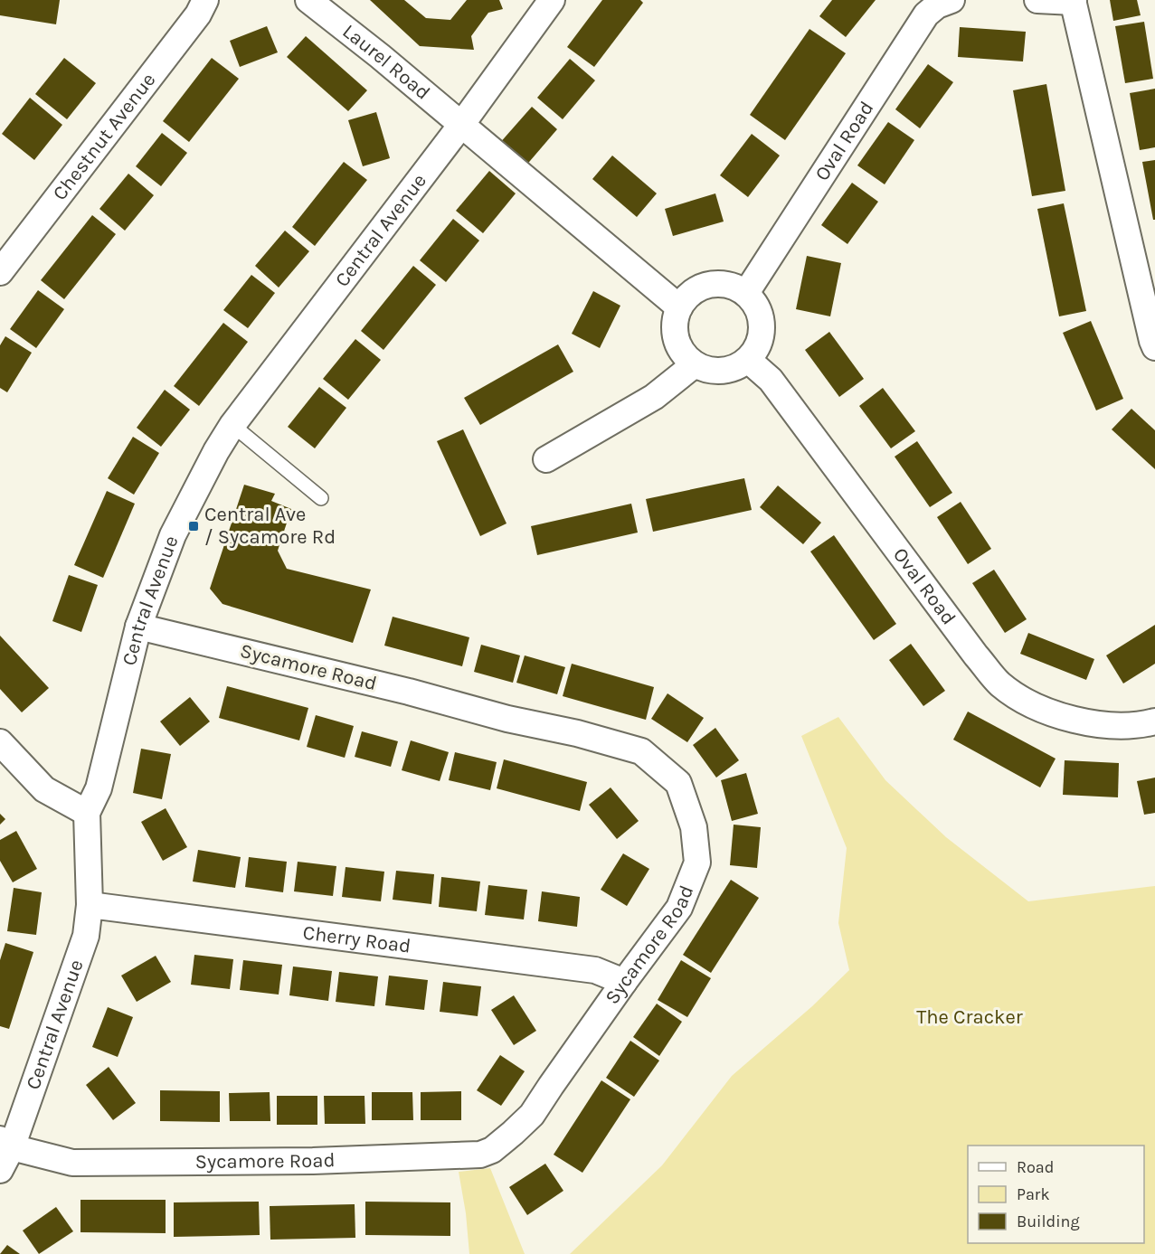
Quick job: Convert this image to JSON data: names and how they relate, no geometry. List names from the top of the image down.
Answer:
{
  "streets": {
    "street": [
      "Laurel Road",
      "Chestnut Avenue",
      "Oval Road",
      "Central Avenue",
      "Sycamore Road",
      "Cherry Road"
    ]
  },
  "crossings": [
    ["Laurel Road", "Central Avenue"],
    ["Central Avenue", "Sycamore Road"],
    ["Central Avenue", "Cherry Road"],
    ["Sycamore Road", "Cherry Road"]
  ],
  "parks": ["The Cracker"],
  "places": {
    "transit": ["Central Ave / Sycamore Rd"]
  },
  "legend": ["Road", "Park", "Building"]
}
